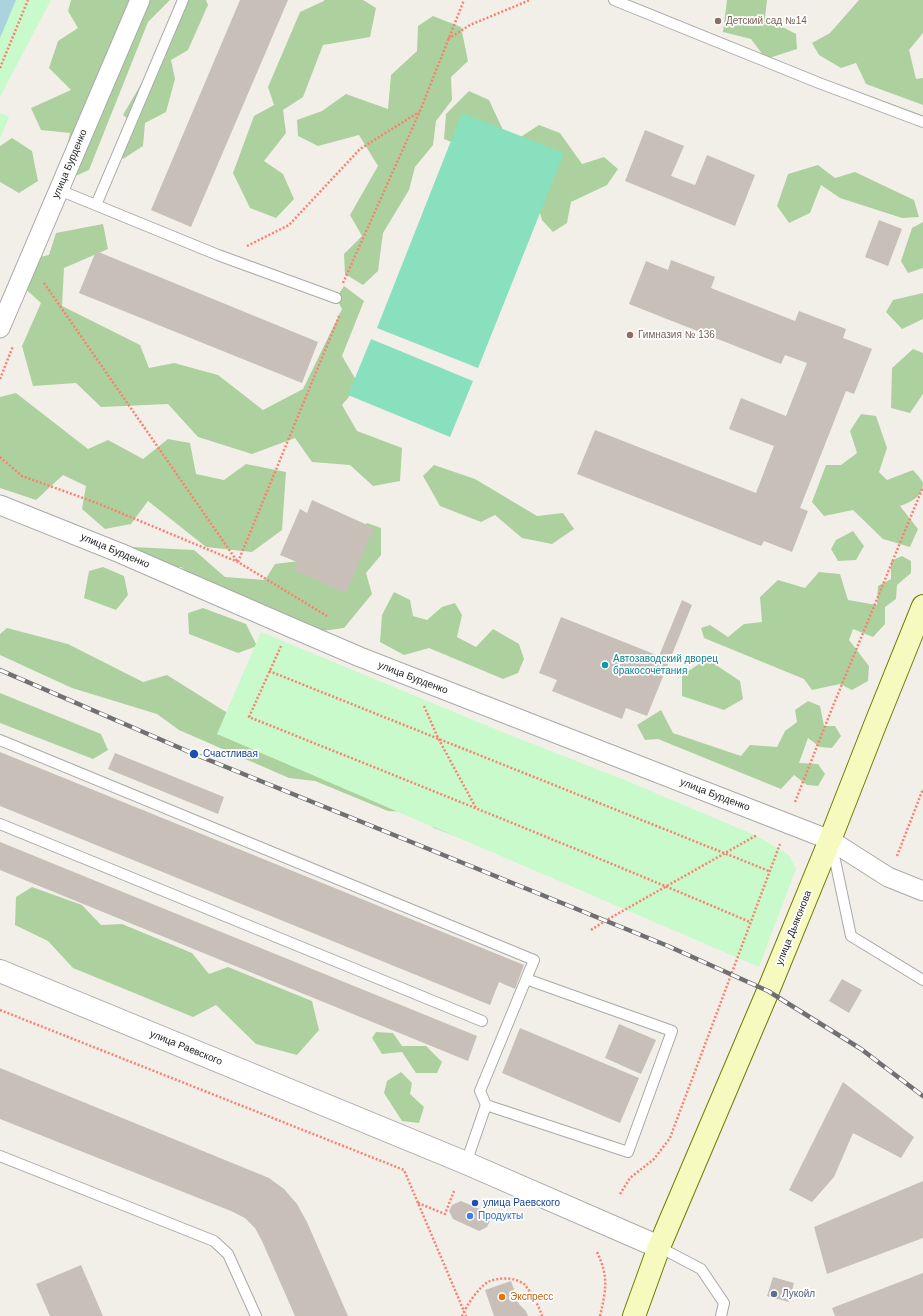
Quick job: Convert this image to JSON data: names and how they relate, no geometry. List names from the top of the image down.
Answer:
{
  "streets": {
    "main road": ["улица Дьяконова"],
    "street": ["улица Бурденко", "улица Раевского"]
  },
  "crossings": [
    ["улица Бурденко", "улица Дьяконова"],
    ["улица Дьяконова", "улица Раевского"]
  ],
  "places": [
    "Детский сад №14",
    "Гимназия № 136",
    "Автозаводский дворец бракосочетания",
    "Счастливая",
    "улица Раевского",
    "Продукты",
    "Лукойл",
    "Экспресс"
  ]
}
